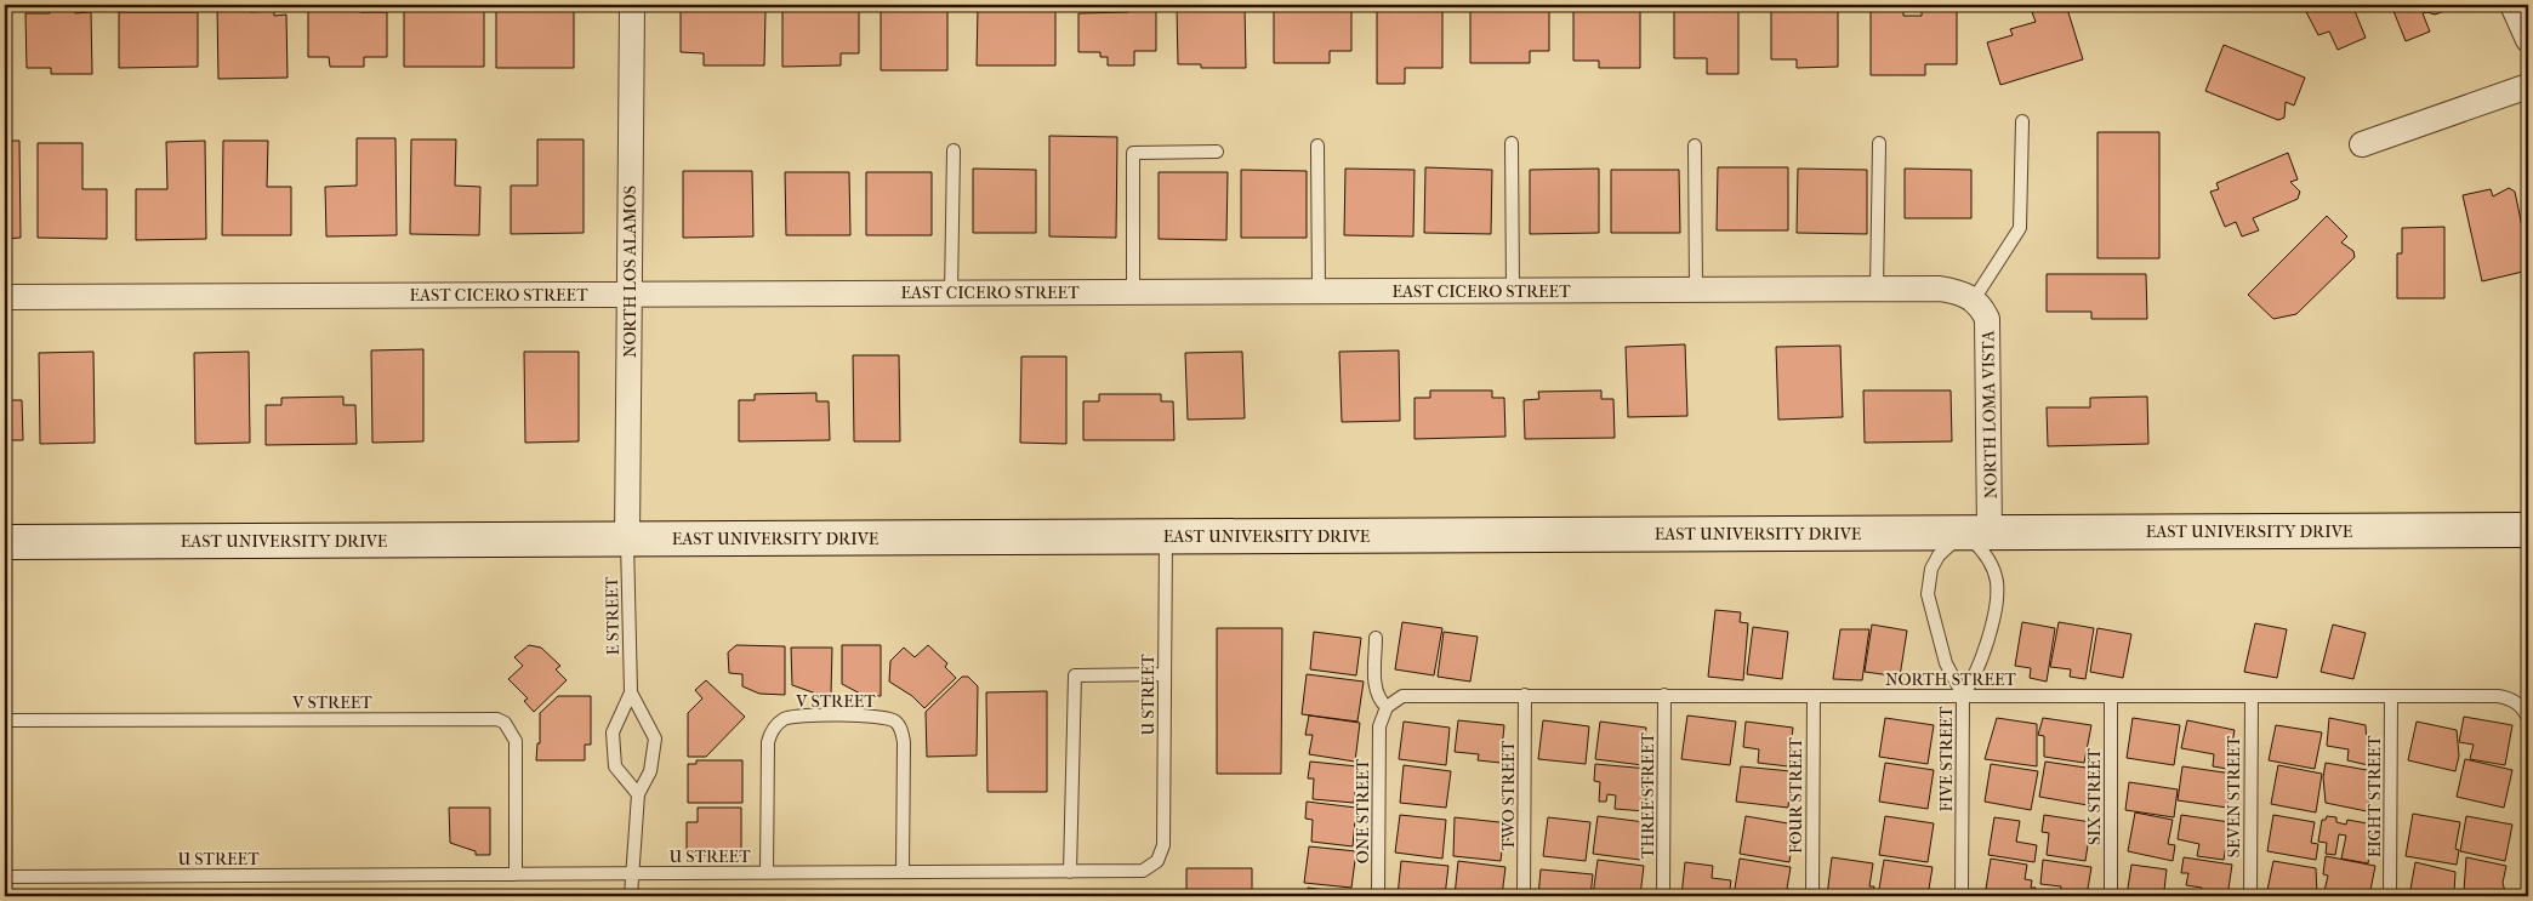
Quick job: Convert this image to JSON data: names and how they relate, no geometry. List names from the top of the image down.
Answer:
{
  "streets": {
    "main road": ["EAST UNIVERSITY DRIVE"],
    "street": ["NORTH LOS ALAMOS", "EAST CICERO STREET", "NORTH LOMA VISTA"],
    "lane": [
      "E STREET",
      "NORTH STREET",
      "U STREET",
      "V STREET",
      "FIVE STREET",
      "TWO STREET",
      "THREE STREET",
      "FOUR STREET",
      "SIX STREET",
      "SEVEN STREET",
      "EIGHT STREET",
      "ONE STREET"
    ]
  },
  "crossings": [
    ["NORTH LOS ALAMOS", "EAST CICERO STREET"],
    ["NORTH LOS ALAMOS", "EAST UNIVERSITY DRIVE"],
    ["NORTH LOS ALAMOS", "E STREET"],
    ["EAST CICERO STREET", "NORTH LOMA VISTA"],
    ["NORTH LOMA VISTA", "EAST UNIVERSITY DRIVE"],
    ["NORTH LOMA VISTA", "FIVE STREET"],
    ["EAST UNIVERSITY DRIVE", "E STREET"],
    ["EAST UNIVERSITY DRIVE", "U STREET"],
    ["EAST UNIVERSITY DRIVE", "FIVE STREET"],
    ["E STREET", "U STREET"],
    ["NORTH STREET", "FIVE STREET"],
    ["NORTH STREET", "TWO STREET"],
    ["NORTH STREET", "THREE STREET"],
    ["NORTH STREET", "FOUR STREET"],
    ["NORTH STREET", "SIX STREET"],
    ["NORTH STREET", "SEVEN STREET"],
    ["NORTH STREET", "EIGHT STREET"],
    ["NORTH STREET", "ONE STREET"],
    ["U STREET", "V STREET"]
  ]
}
